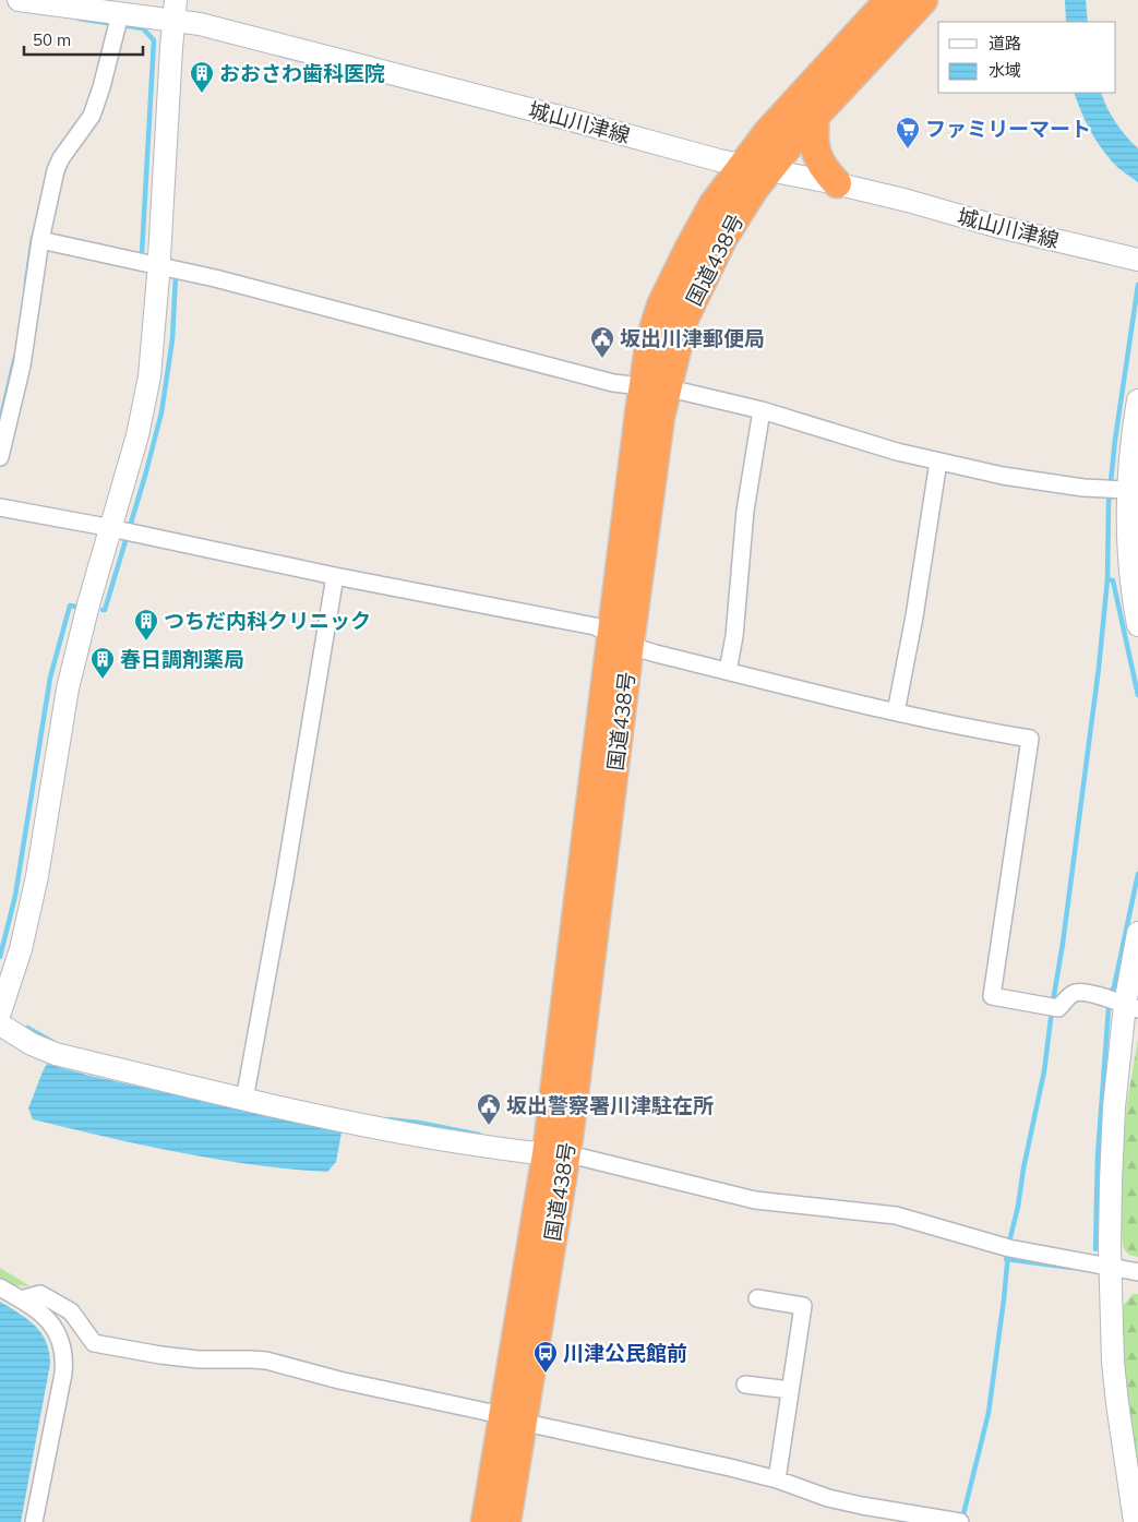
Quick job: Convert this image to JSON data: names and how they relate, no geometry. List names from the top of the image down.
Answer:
{
  "streets": {
    "highway": ["国道438号"],
    "street": ["城山川津線"]
  },
  "crossings": [
    ["城山川津線", "国道438号"]
  ],
  "places": {
    "building": ["おおさわ歯科医院", "つちだ内科クリニック", "春日調剤薬局"],
    "supermarket": ["ファミリーマート"],
    "public building": ["坂出川津郵便局", "坂出警察署川津駐在所"],
    "bus stop": ["川津公民館前"]
  },
  "legend": ["道路", "水域"],
  "scale_bar": "50 m"
}
